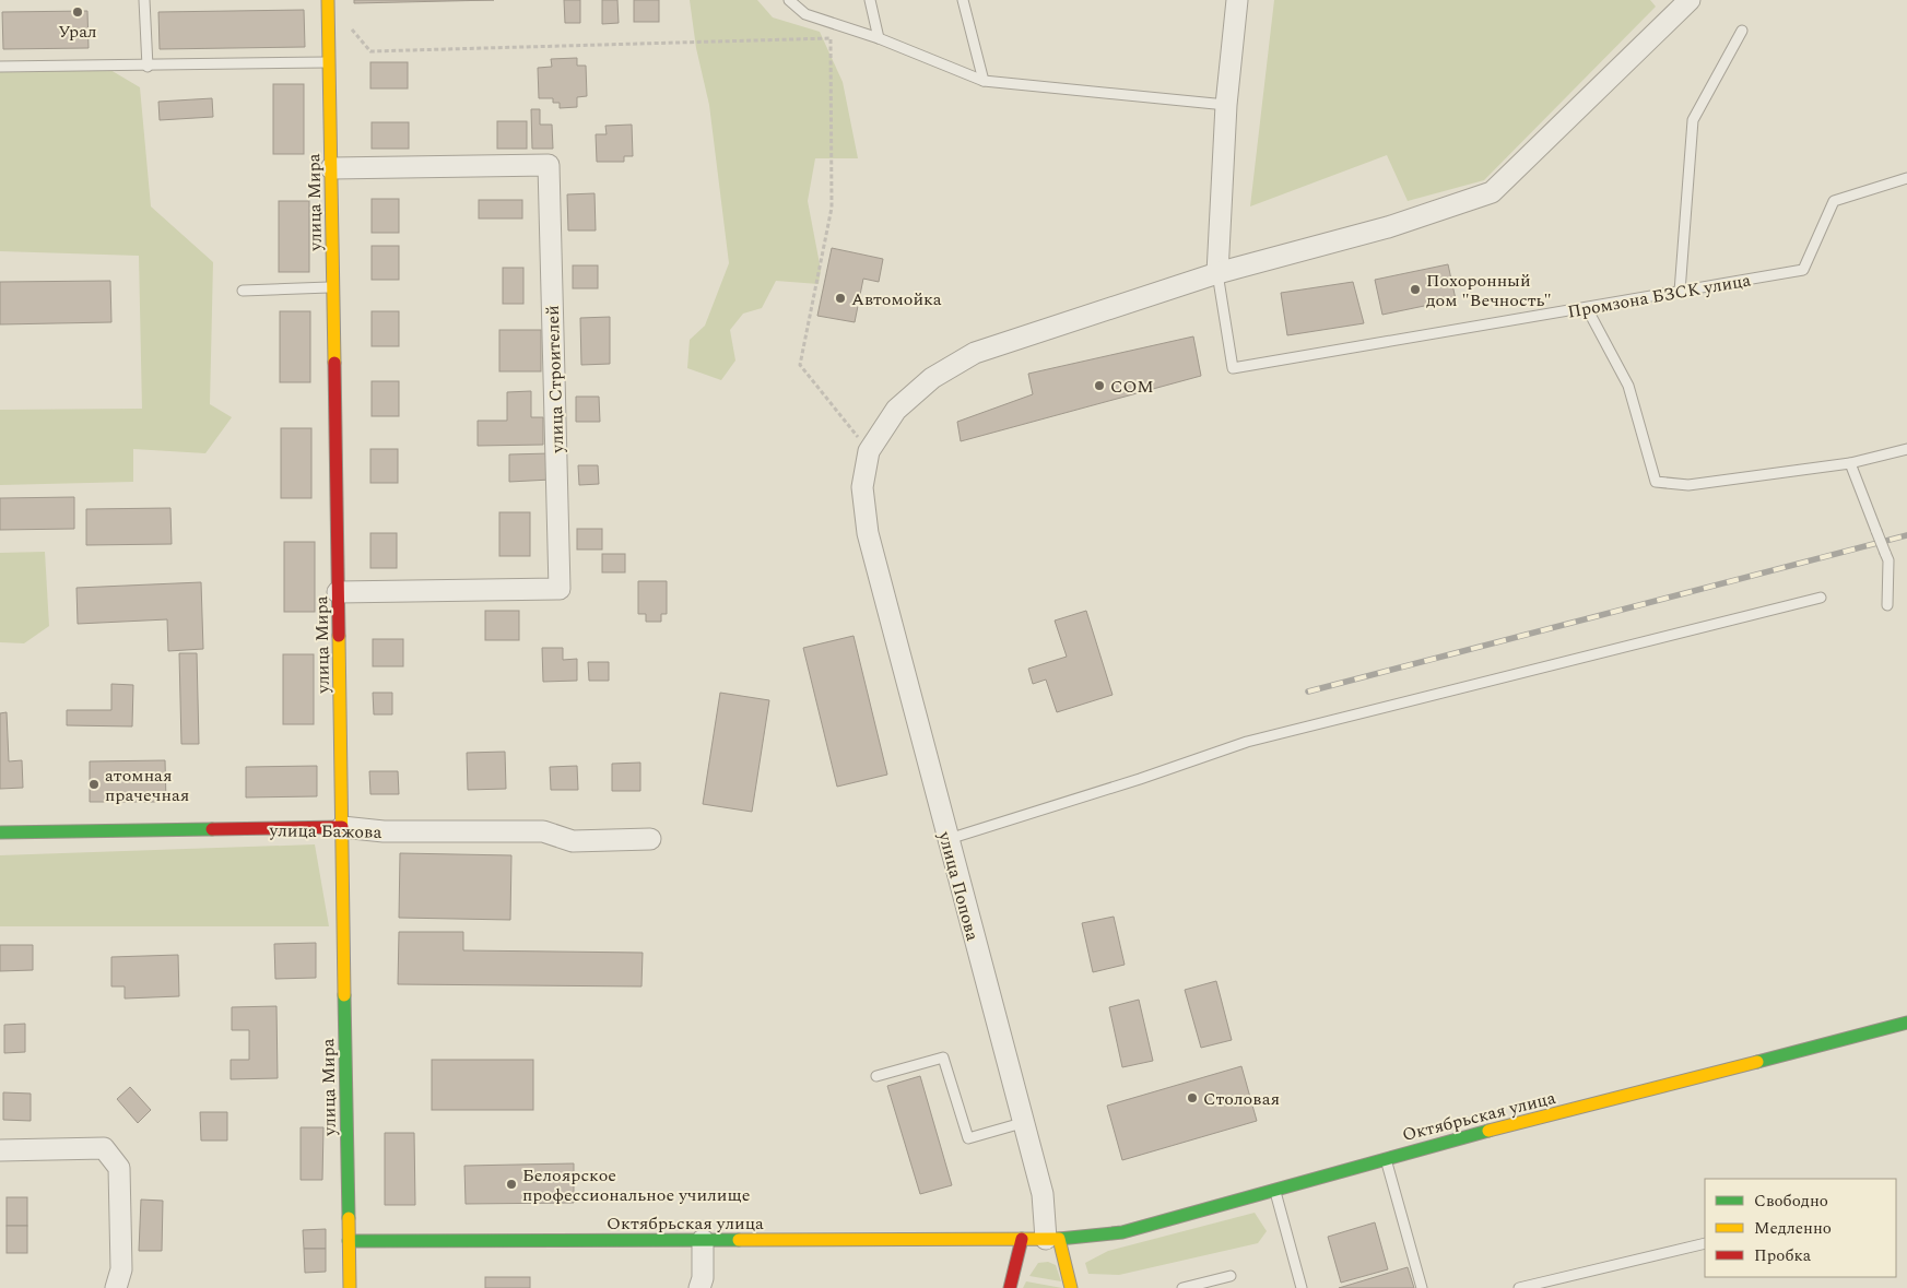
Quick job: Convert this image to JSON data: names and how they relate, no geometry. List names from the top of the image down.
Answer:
{
  "streets": {
    "street": [
      "улица Мира",
      "улица Строителей",
      "улица Бажова",
      "улица Попова",
      "Октябрьская улица"
    ],
    "lane": ["Промзона БЗСК улица"]
  },
  "crossings": [
    ["улица Мира", "улица Строителей"],
    ["улица Мира", "улица Бажова"],
    ["улица Мира", "Октябрьская улица"],
    ["улица Попова", "Октябрьская улица"]
  ],
  "places": [
    "Урал",
    "Похоронный дом \"Вечность\"",
    "Автомойка",
    "СОМ",
    "атомная прачечная",
    "Столовая",
    "Белоярское профессиональное училище"
  ],
  "legend": ["Свободно", "Медленно", "Пробка"]
}
